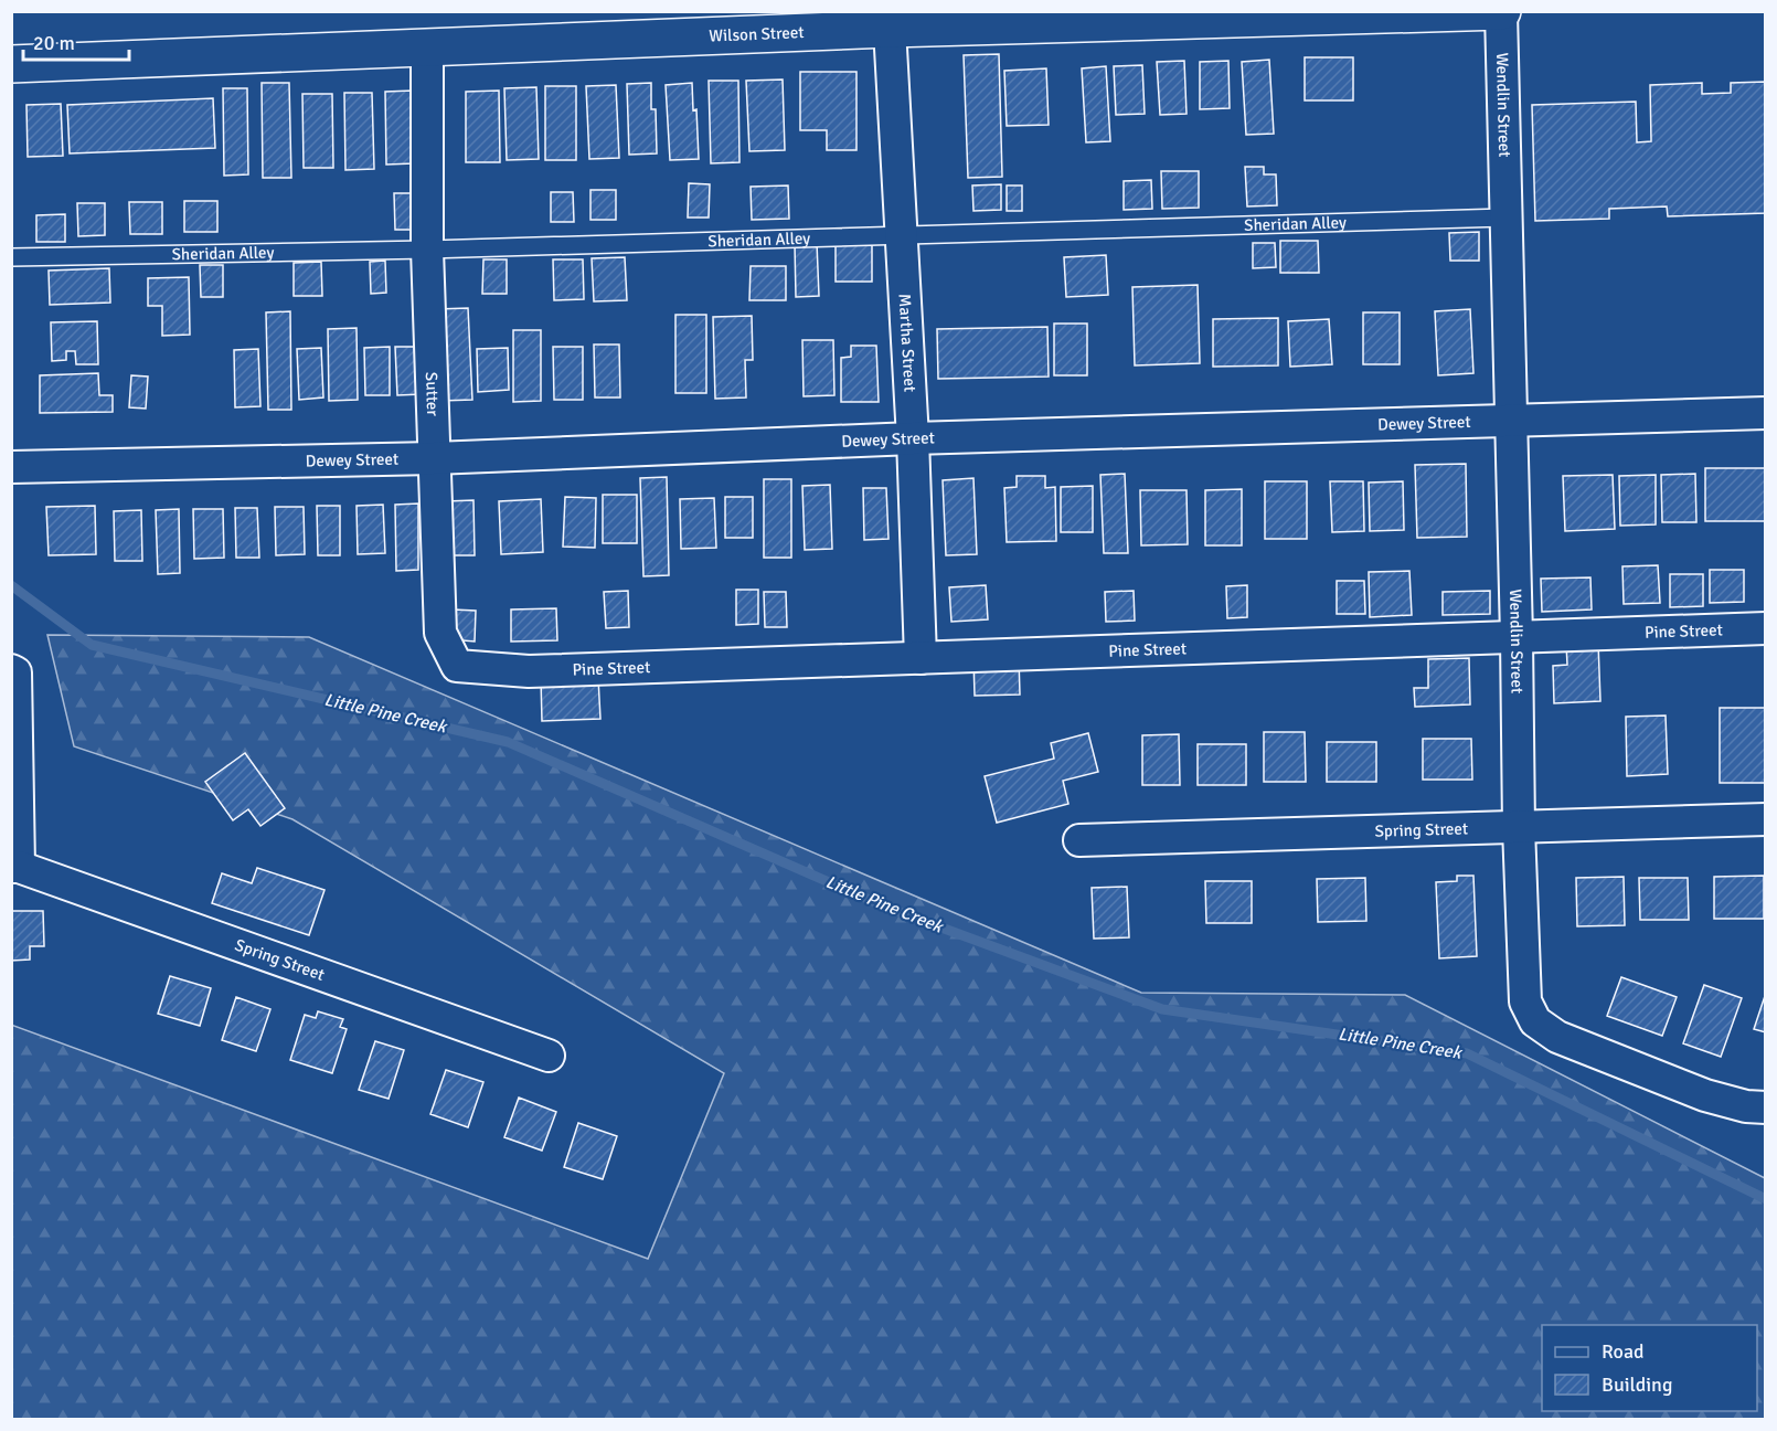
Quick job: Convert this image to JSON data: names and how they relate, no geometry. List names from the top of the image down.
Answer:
{
  "streets": {
    "street": [
      "Wilson Street",
      "Wendlin Street",
      "Martha Street",
      "Sutter",
      "Dewey Street",
      "Pine Street",
      "Spring Street"
    ],
    "lane": ["Sheridan Alley"]
  },
  "crossings": [
    ["Wilson Street", "Wendlin Street"],
    ["Wilson Street", "Martha Street"],
    ["Wilson Street", "Sutter"],
    ["Wendlin Street", "Sheridan Alley"],
    ["Wendlin Street", "Dewey Street"],
    ["Wendlin Street", "Pine Street"],
    ["Wendlin Street", "Spring Street"],
    ["Sheridan Alley", "Martha Street"],
    ["Sheridan Alley", "Sutter"],
    ["Martha Street", "Dewey Street"],
    ["Martha Street", "Pine Street"],
    ["Sutter", "Dewey Street"],
    ["Sutter", "Pine Street"]
  ],
  "water": ["Little Pine Creek"],
  "legend": ["Road", "Building"],
  "scale_bar": "20 m"
}
